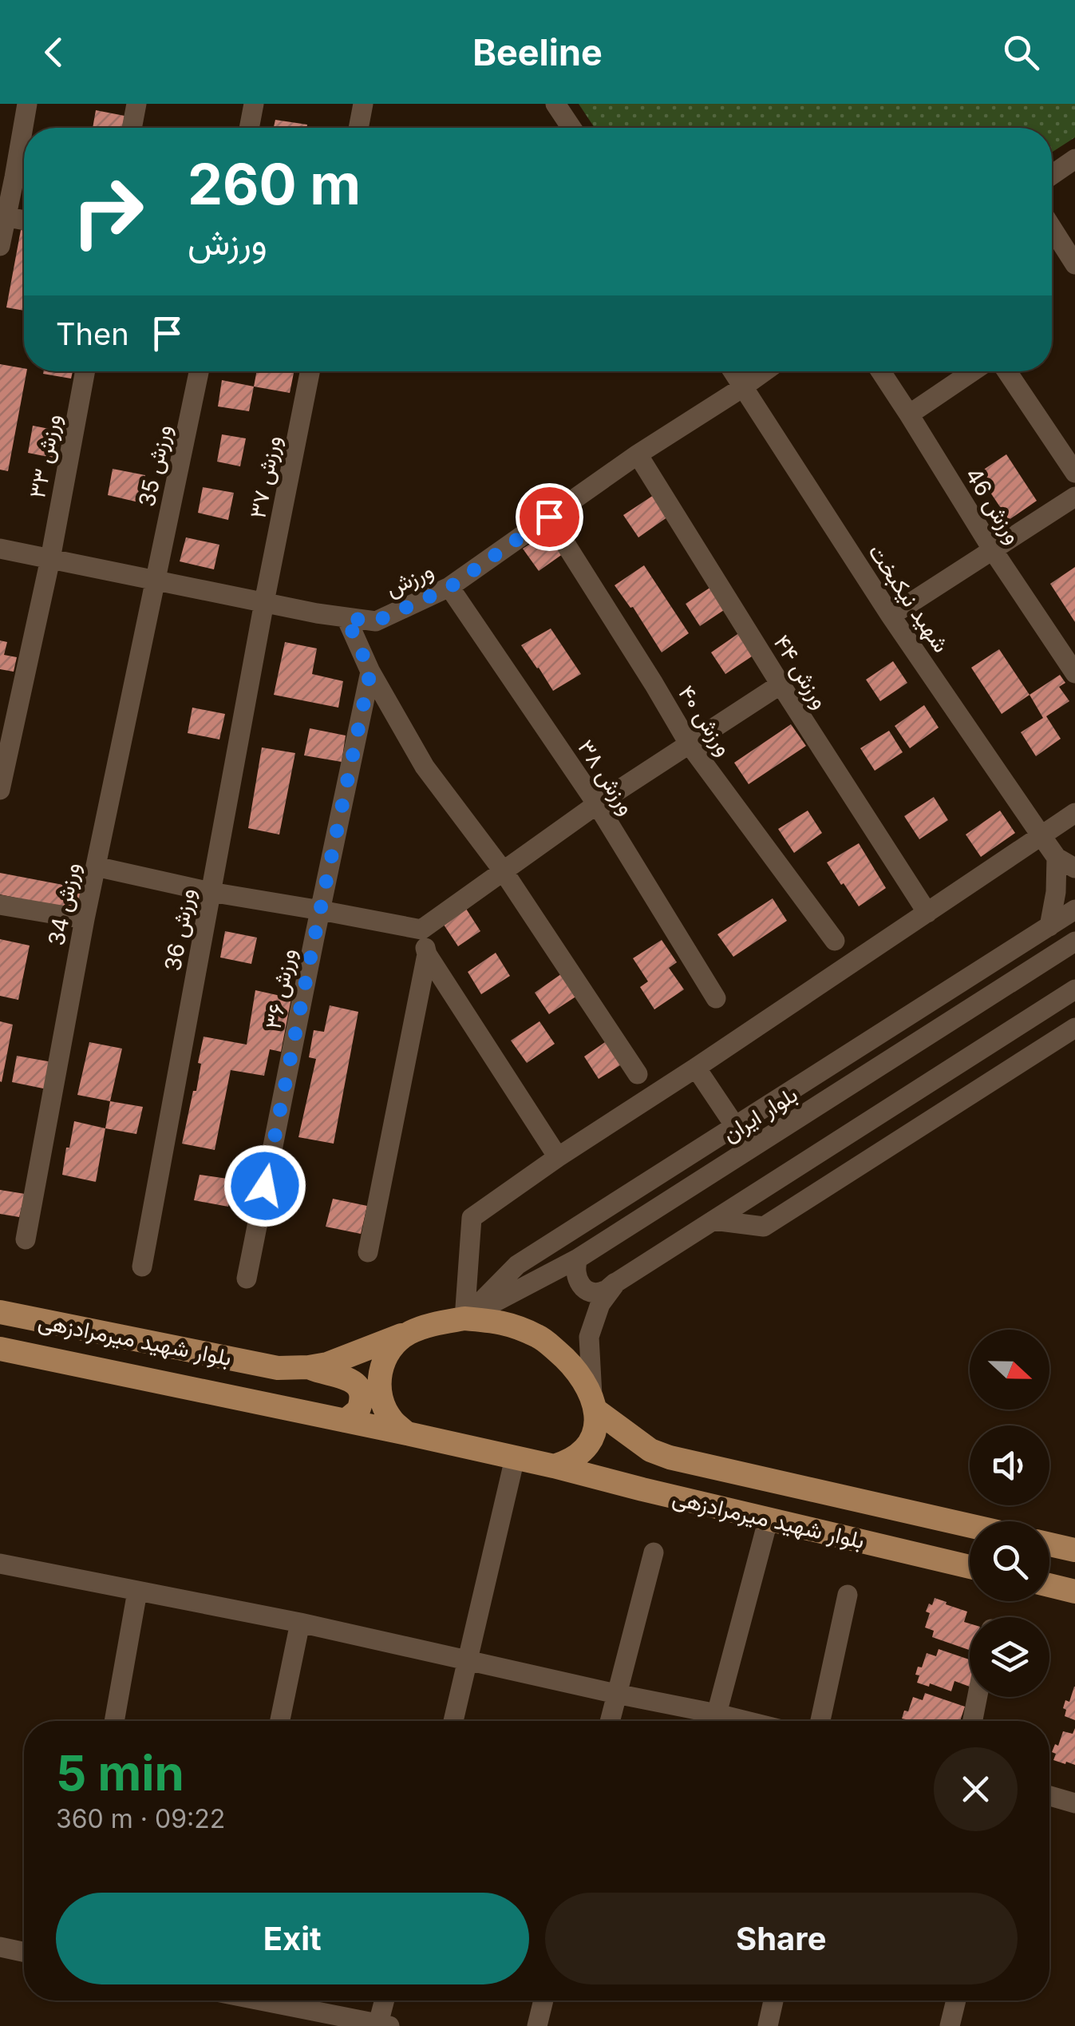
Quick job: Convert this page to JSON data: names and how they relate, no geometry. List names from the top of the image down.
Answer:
{
  "streets": {
    "main road": ["بلوار شهید میرمرادزهی"],
    "street": [
      "ورزش ۳۳",
      "ورزش 35",
      "ورزش ۳۷",
      "ورزش 46",
      "ورزش",
      "شهید نیکبخت",
      "ورزش ۴۴",
      "ورزش ۴۰",
      "ورزش ۳۸",
      "ورزش 34",
      "ورزش 36",
      "ورزش ۳۶",
      "بلوار ایران"
    ]
  },
  "crossings": [
    ["ورزش ۳۳", "ورزش"],
    ["ورزش 35", "ورزش"],
    ["ورزش 35", "ورزش 34"],
    ["ورزش ۳۷", "ورزش"],
    ["ورزش ۳۷", "ورزش 36"],
    ["ورزش", "شهید نیکبخت"],
    ["ورزش", "ورزش ۴۴"],
    ["ورزش", "ورزش ۴۰"],
    ["ورزش", "ورزش ۳۸"],
    ["ورزش", "ورزش 34"],
    ["ورزش", "ورزش 36"],
    ["بلوار ایران", "بلوار شهید میرمرادزهی"]
  ],
  "north": "right",
  "page": {
    "header": "Beeline",
    "turn": ["260 m", "ورزش"],
    "then": "Then",
    "heading": ["5 min", "360 m · 09:22"],
    "buttons": ["Exit", "Share"]
  }
}
